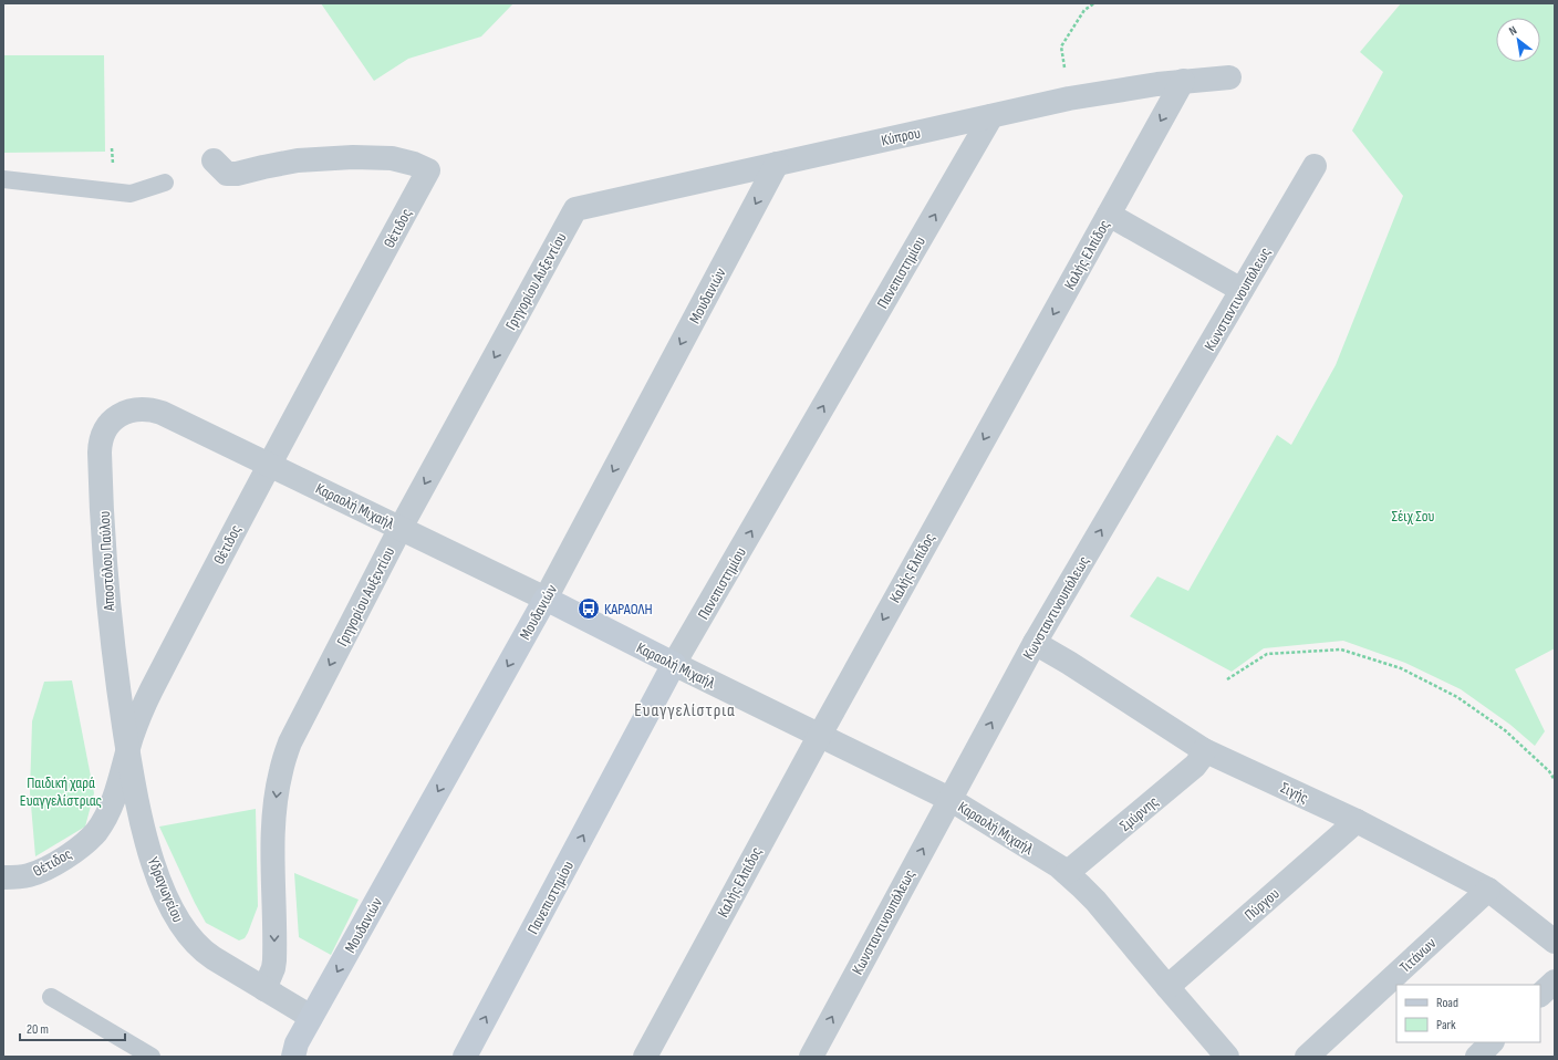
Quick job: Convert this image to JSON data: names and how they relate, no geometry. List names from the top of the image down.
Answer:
{
  "streets": {
    "street": [
      "Κύπρου",
      "Θέτιδος",
      "Καλής Ελπίδος",
      "Πανεπιστημίου",
      "Γρηγορίου Αυξεντίου",
      "Μουδανιών",
      "Κωνσταντινουπόλεως",
      "Καραολή Μιχαήλ",
      "Αποστόλου Παύλου",
      "Σιγής",
      "Σμύρνης",
      "Υδραγωγείου",
      "Πύργου",
      "Τιτάνων"
    ]
  },
  "crossings": [
    ["Κύπρου", "Καλής Ελπίδος"],
    ["Κύπρου", "Πανεπιστημίου"],
    ["Κύπρου", "Γρηγορίου Αυξεντίου"],
    ["Κύπρου", "Μουδανιών"],
    ["Θέτιδος", "Καραολή Μιχαήλ"],
    ["Θέτιδος", "Αποστόλου Παύλου"],
    ["Θέτιδος", "Υδραγωγείου"],
    ["Καλής Ελπίδος", "Καραολή Μιχαήλ"],
    ["Πανεπιστημίου", "Καραολή Μιχαήλ"],
    ["Γρηγορίου Αυξεντίου", "Καραολή Μιχαήλ"],
    ["Γρηγορίου Αυξεντίου", "Υδραγωγείου"],
    ["Μουδανιών", "Καραολή Μιχαήλ"],
    ["Μουδανιών", "Υδραγωγείου"],
    ["Κωνσταντινουπόλεως", "Καραολή Μιχαήλ"],
    ["Κωνσταντινουπόλεως", "Σιγής"],
    ["Καραολή Μιχαήλ", "Αποστόλου Παύλου"],
    ["Καραολή Μιχαήλ", "Σμύρνης"],
    ["Καραολή Μιχαήλ", "Πύργου"],
    ["Αποστόλου Παύλου", "Υδραγωγείου"],
    ["Σιγής", "Σμύρνης"],
    ["Σιγής", "Πύργου"],
    ["Σιγής", "Τιτάνων"]
  ],
  "one_way": [
    "Καλής Ελπίδος",
    "Πανεπιστημίου",
    "Γρηγορίου Αυξεντίου",
    "Μουδανιών",
    "Κωνσταντινουπόλεως"
  ],
  "districts": ["Ευαγγελίστρια"],
  "parks": ["Σέιχ Σου", "Παιδική χαρά Ευαγγελίστριας"],
  "places": {
    "bus stop": ["ΚΑΡΑΟΛΗ"]
  },
  "legend": ["Road", "Park"],
  "scale_bar": "20 m",
  "north": "top left"
}
